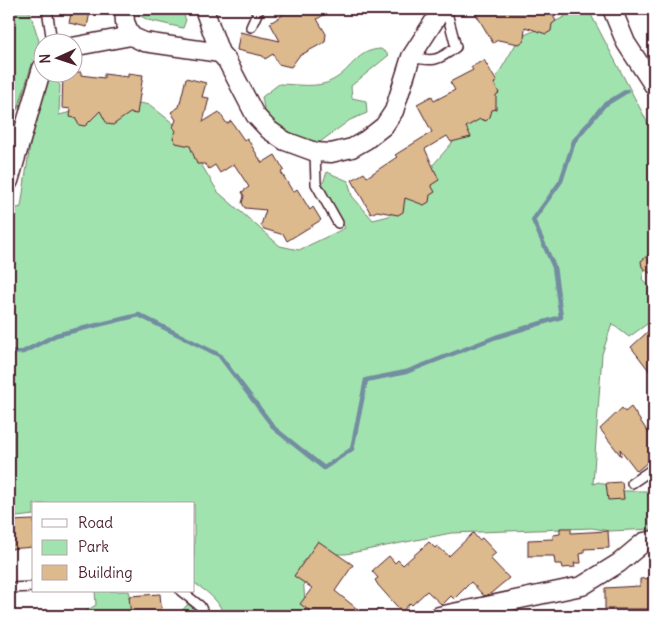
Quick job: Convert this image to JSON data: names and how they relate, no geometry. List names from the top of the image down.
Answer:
{
  "legend": ["Road", "Park", "Building"],
  "north": "left"
}
